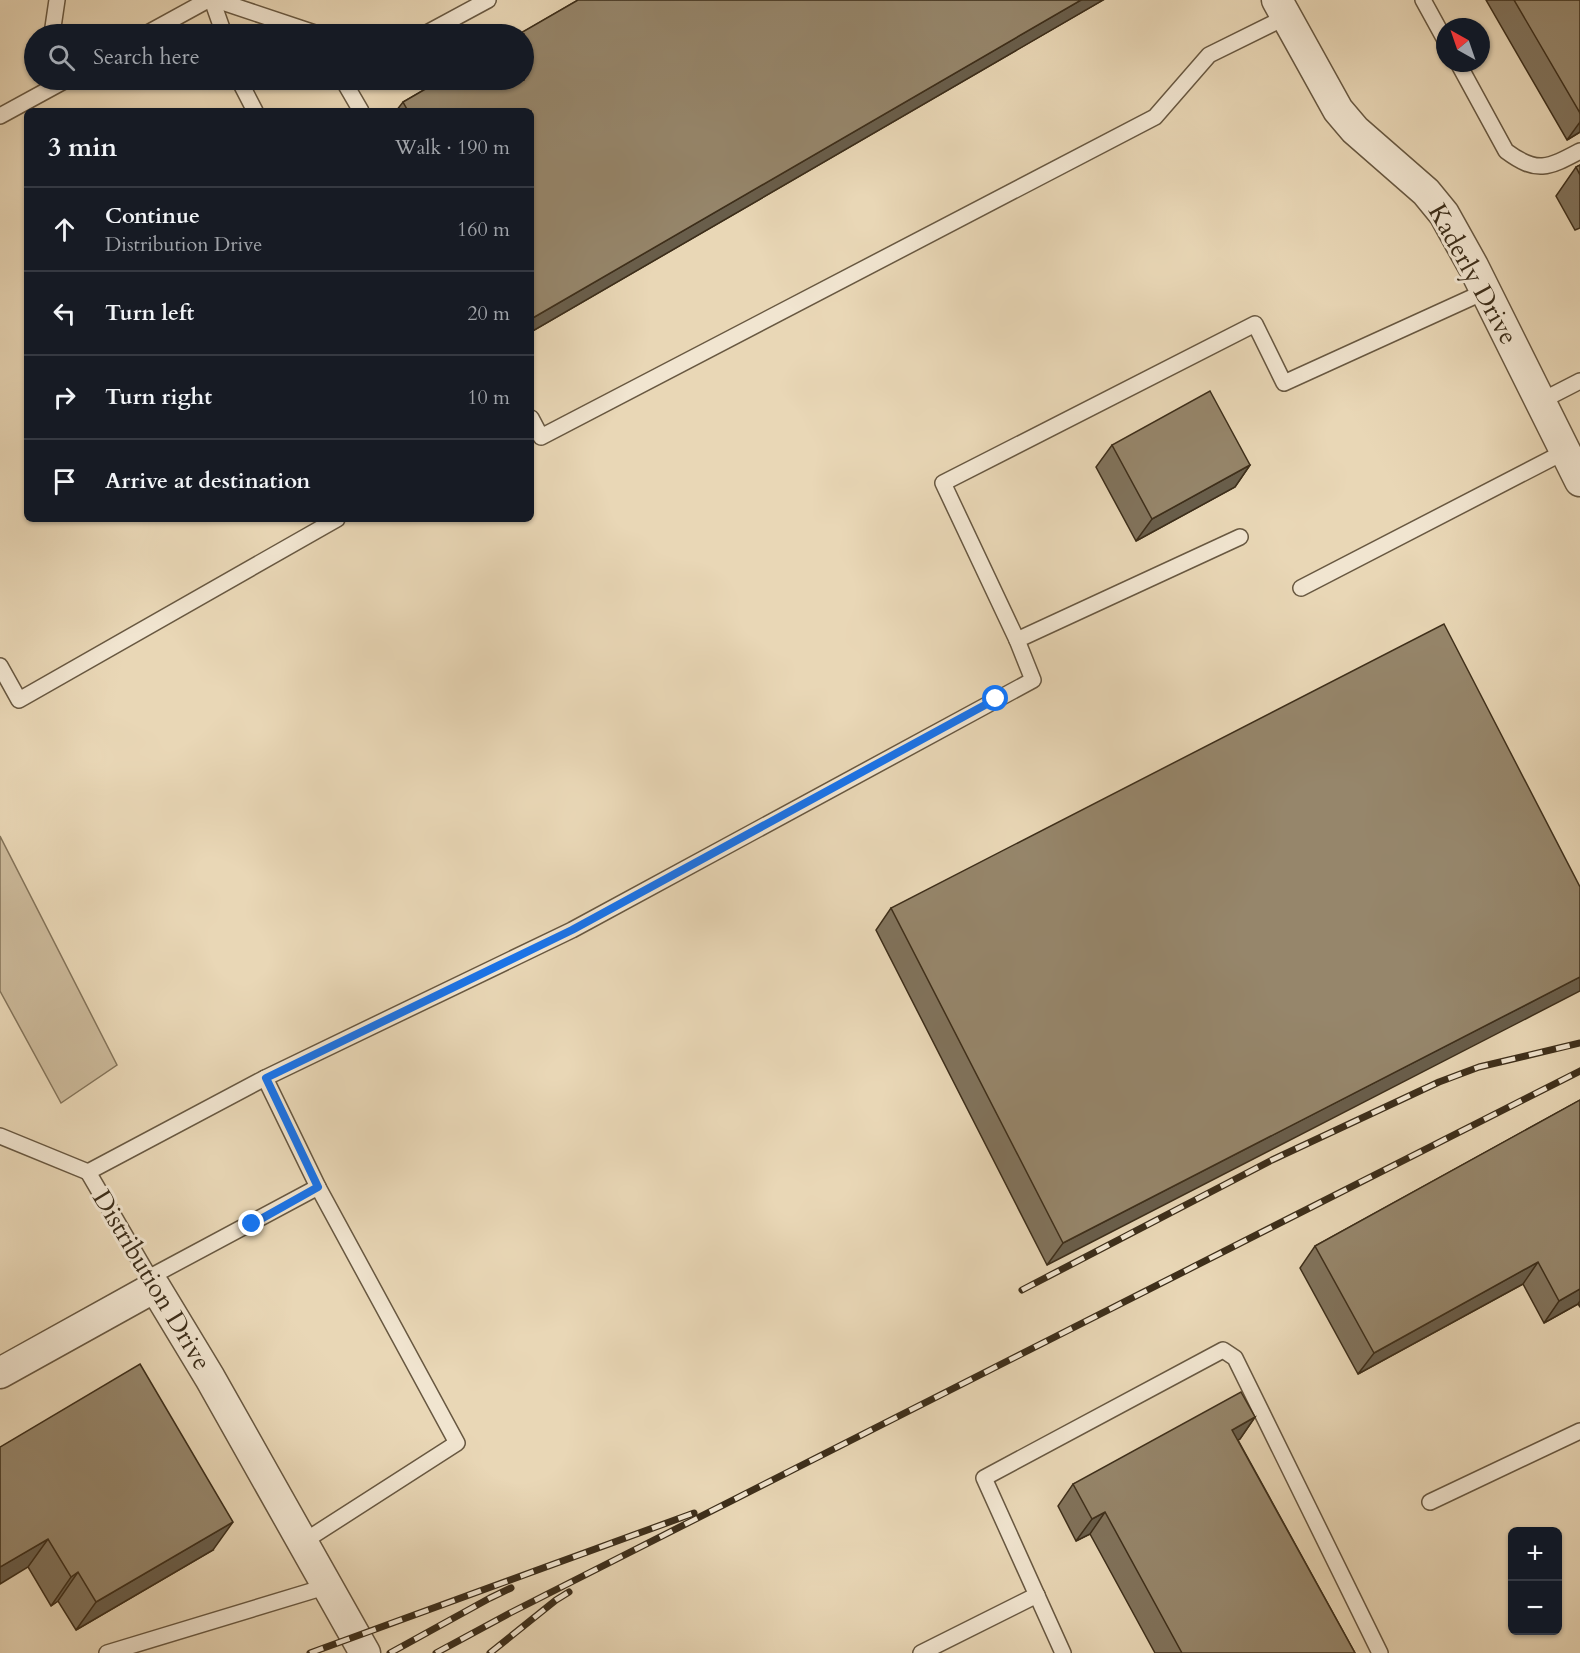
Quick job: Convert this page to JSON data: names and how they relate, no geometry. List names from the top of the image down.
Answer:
{
  "streets": {
    "street": ["Kaderly Drive", "Distribution Drive"]
  },
  "north": "top left",
  "page": {
    "search": "Search here",
    "heading": ["3 min", "Walk · 190 m"],
    "list": [
      ["Continue", "Distribution Drive", "160 m"],
      ["Turn left", "20 m"],
      ["Turn right", "10 m"],
      "Arrive at destination"
    ],
    "map_buttons": ["+", "−"]
  }
}
